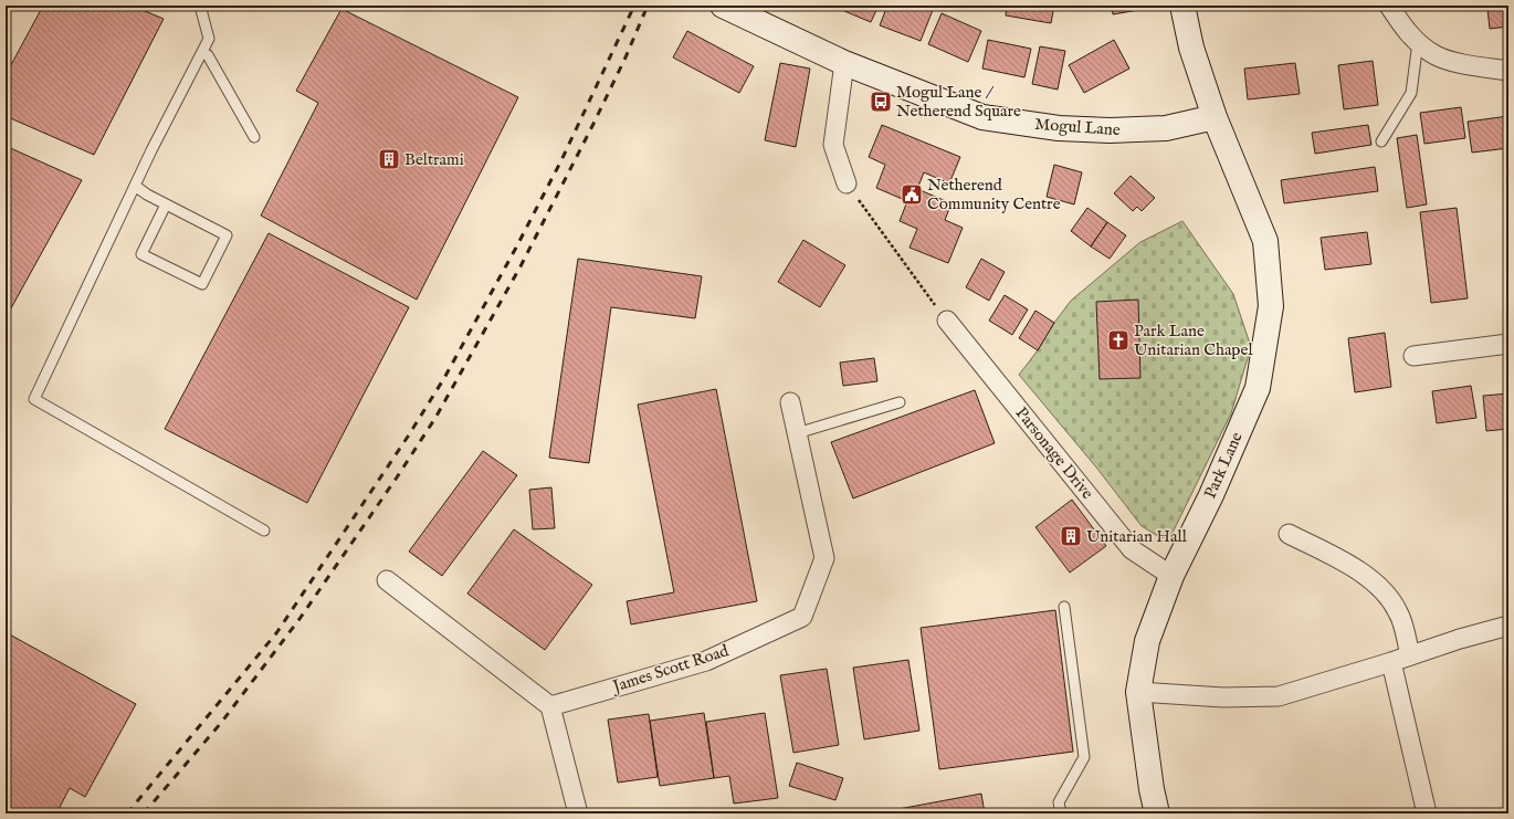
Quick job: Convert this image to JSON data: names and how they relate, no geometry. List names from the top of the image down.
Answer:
{
  "streets": {
    "main road": ["Mogul Lane", "Park Lane"],
    "street": ["Parsonage Drive", "James Scott Road"]
  },
  "crossings": [
    ["Mogul Lane", "Park Lane"],
    ["Parsonage Drive", "Park Lane"]
  ],
  "places": {
    "bus stop": ["Mogul Lane / Netherend Square"],
    "building": ["Beltrami", "Unitarian Hall"],
    "public building": ["Netherend Community Centre"],
    "church": ["Park Lane Unitarian Chapel"]
  }
}
